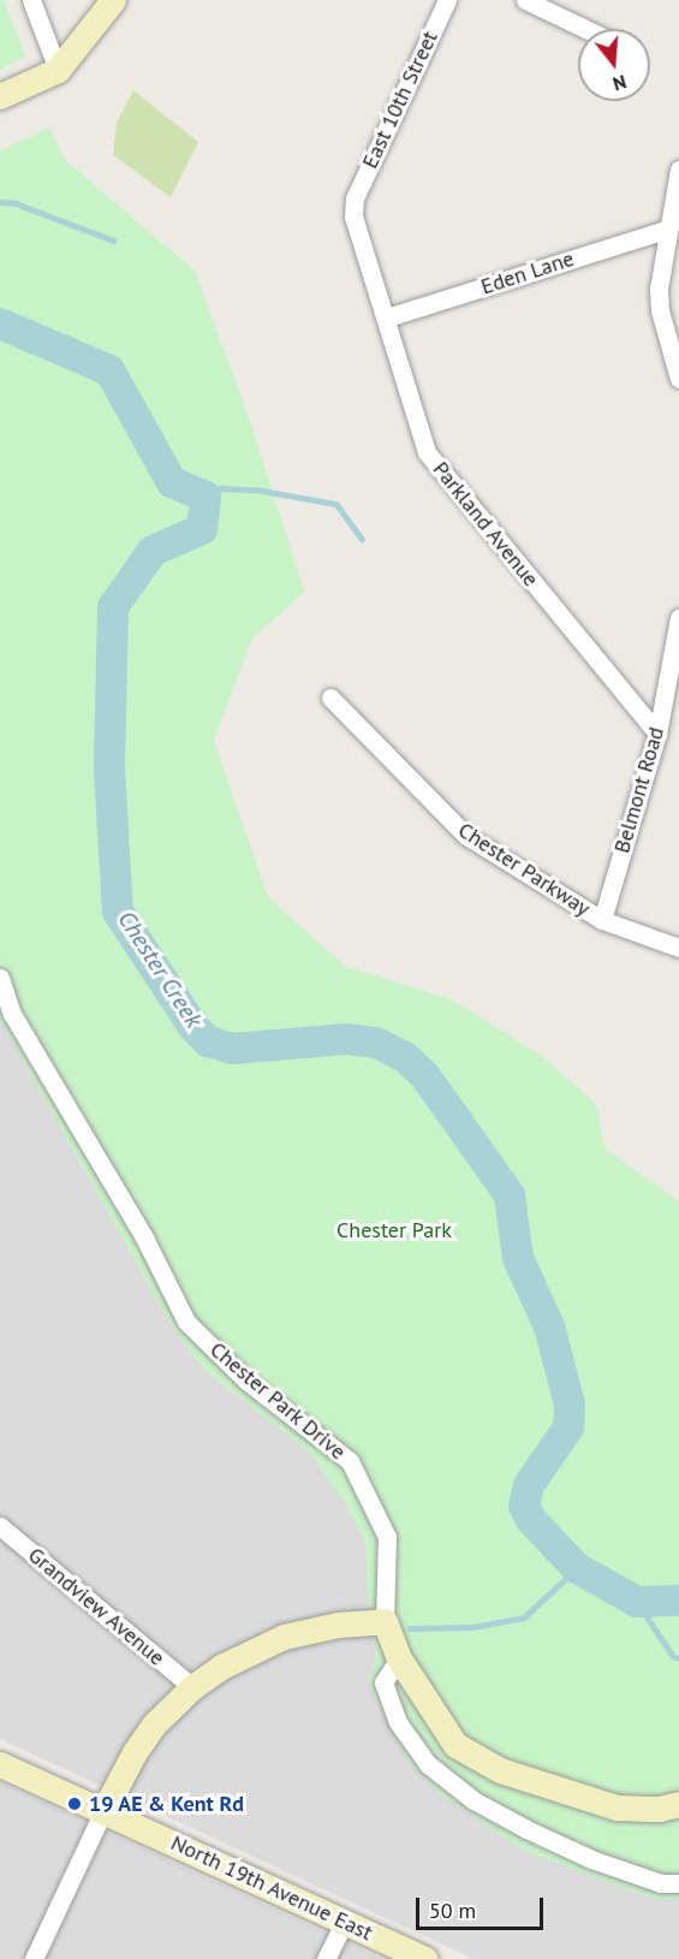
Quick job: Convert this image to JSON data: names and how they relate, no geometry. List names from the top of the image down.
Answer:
{
  "streets": {
    "street": [
      "East 10th Street",
      "Eden Lane",
      "Parkland Avenue",
      "Belmont Road",
      "Chester Parkway",
      "Chester Park Drive",
      "Grandview Avenue",
      "North 19th Avenue East"
    ]
  },
  "crossings": [
    ["East 10th Street", "Parkland Avenue"],
    ["Eden Lane", "Parkland Avenue"],
    ["Parkland Avenue", "Belmont Road"],
    ["Belmont Road", "Chester Parkway"]
  ],
  "water": ["Chester Creek"],
  "parks": ["Chester Park"],
  "places": ["19 AE & Kent Rd"],
  "scale_bar": "50 m",
  "north": "bottom"
}
